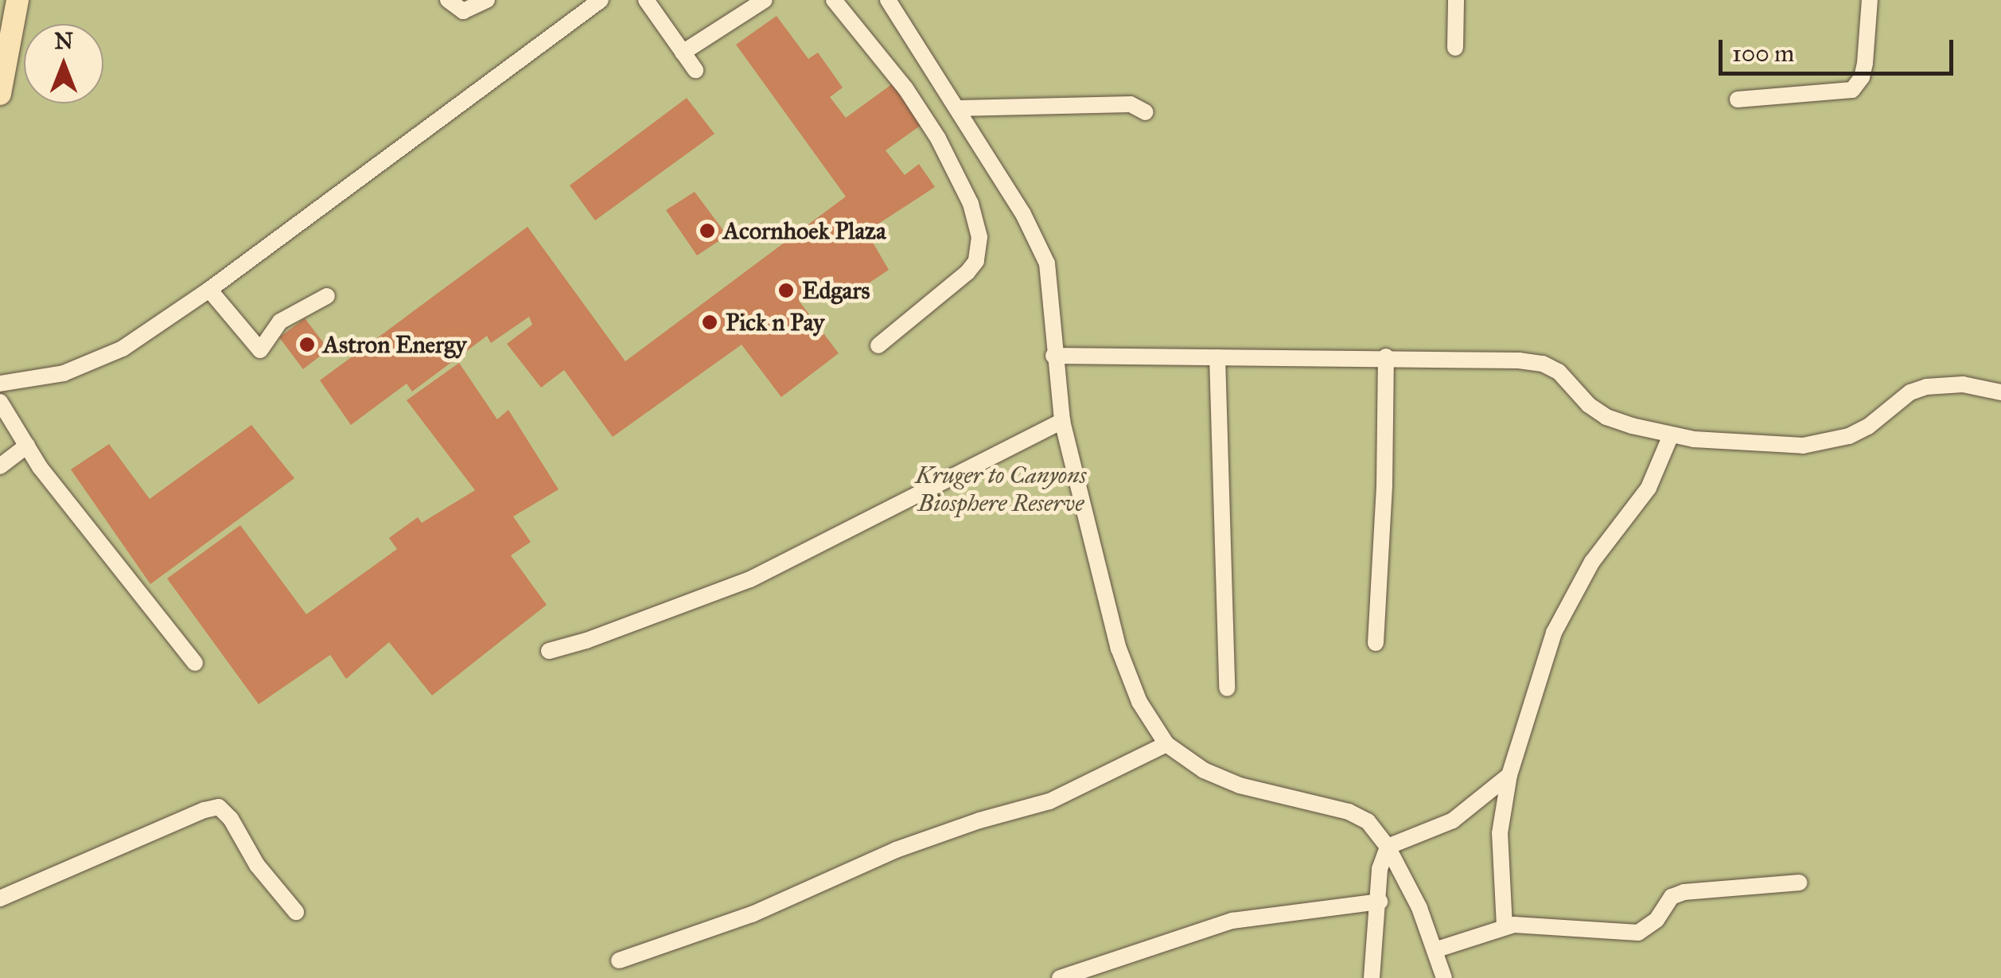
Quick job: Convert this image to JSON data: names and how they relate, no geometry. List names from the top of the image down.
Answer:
{
  "parks": ["Kruger to Canyons Biosphere Reserve"],
  "places": [
    "Acornhoek Plaza",
    "Edgars",
    "Pick n Pay",
    "Astron Energy"
  ],
  "scale_bar": "100 m",
  "north": "top"
}
